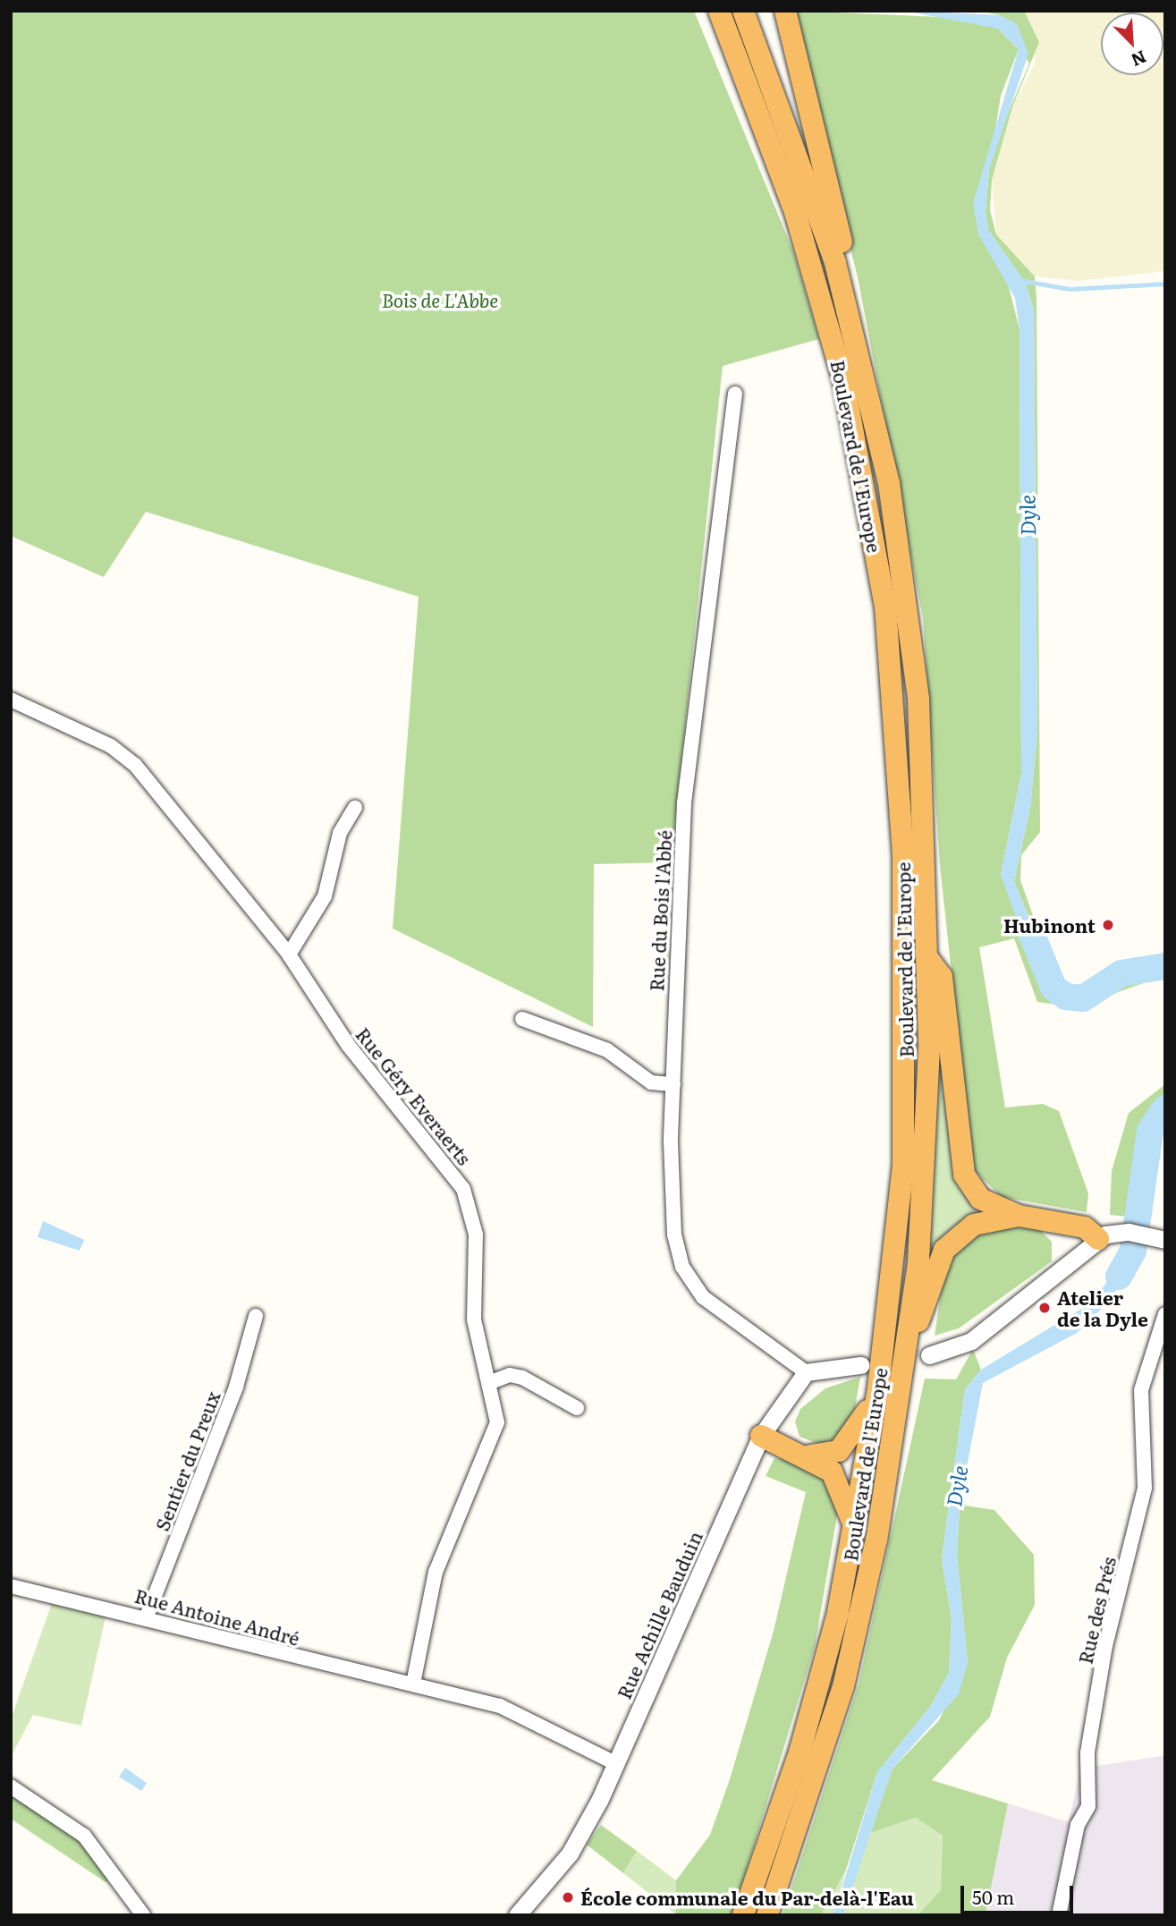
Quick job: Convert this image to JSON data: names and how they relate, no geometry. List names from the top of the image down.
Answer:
{
  "streets": {
    "highway": ["Boulevard de l'Europe"],
    "street": [
      "Rue du Bois l'Abbé",
      "Rue Géry Everaerts",
      "Sentier du Preux",
      "Rue des Prés",
      "Rue Achille Bauduin",
      "Rue Antoine André"
    ]
  },
  "crossings": [
    ["Rue du Bois l'Abbé", "Rue Achille Bauduin"],
    ["Rue Géry Everaerts", "Rue Antoine André"],
    ["Sentier du Preux", "Rue Antoine André"]
  ],
  "water": ["Dyle"],
  "parks": ["Bois de L'Abbe"],
  "places": ["Hubinont", "Atelier de la Dyle", "École communale du Par-delà-l'Eau"],
  "scale_bar": "50 m",
  "north": "bottom right"
}
